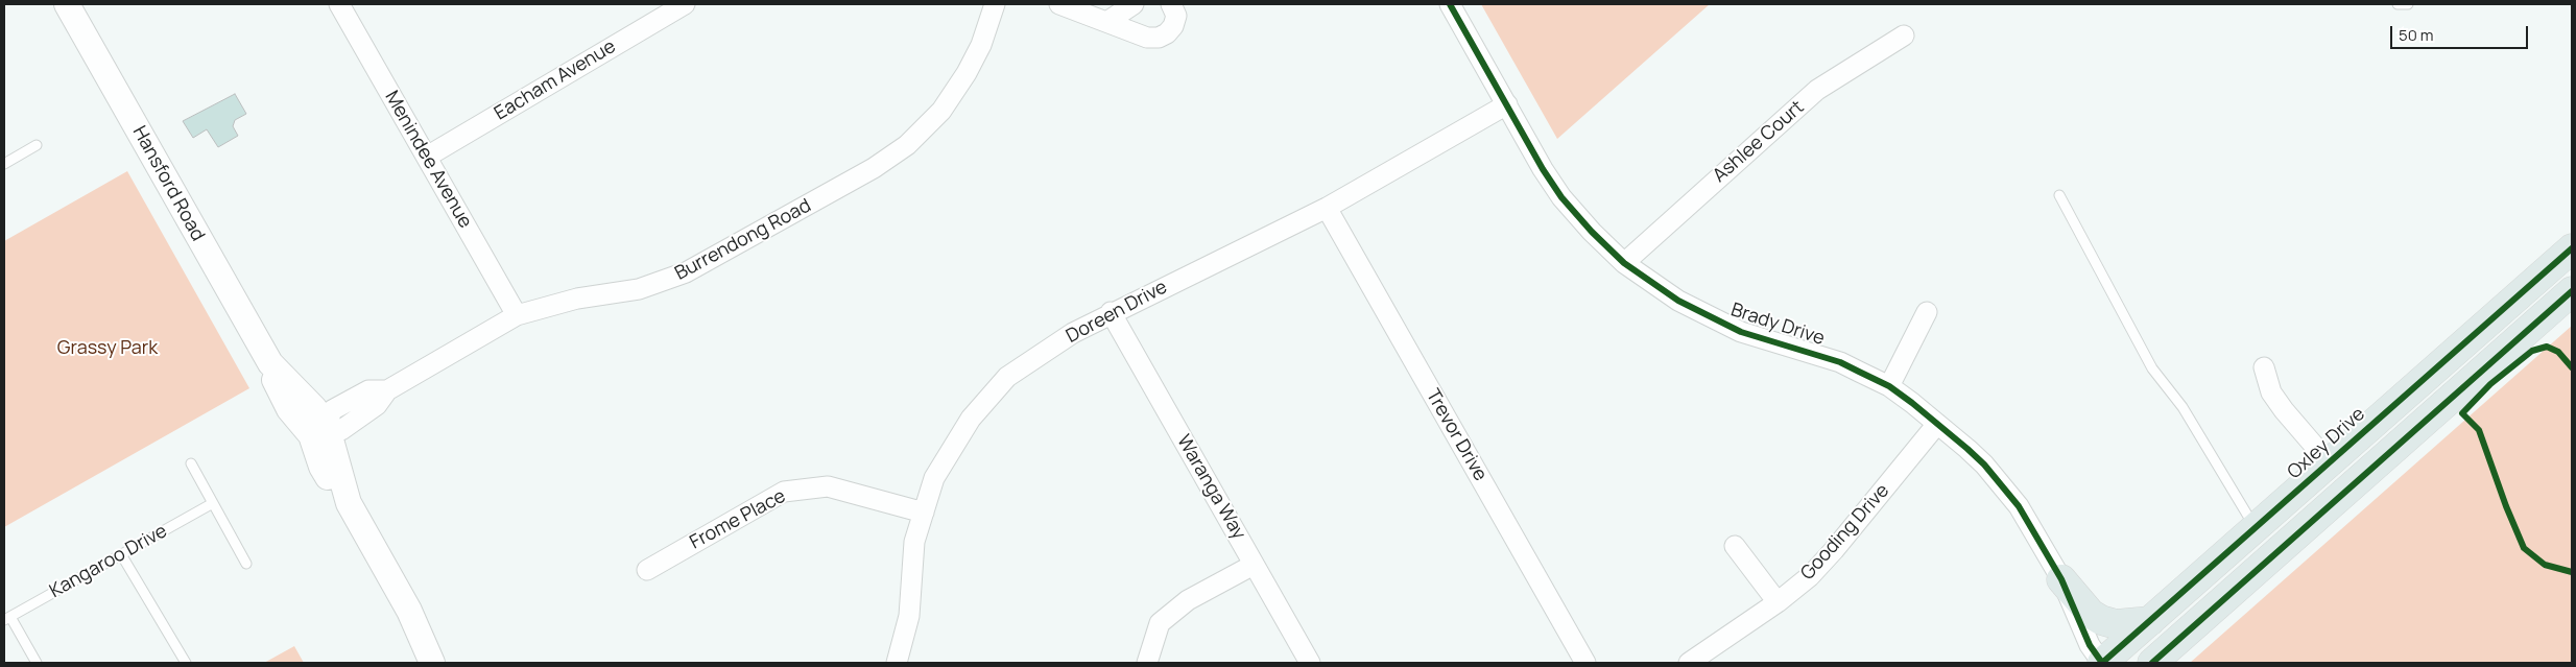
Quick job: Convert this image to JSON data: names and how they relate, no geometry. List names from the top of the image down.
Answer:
{
  "streets": {
    "main road": ["Oxley Drive"],
    "street": [
      "Eacham Avenue",
      "Ashlee Court",
      "Menindee Avenue",
      "Hansford Road",
      "Burrendong Road",
      "Doreen Drive",
      "Brady Drive",
      "Trevor Drive",
      "Waranga Way",
      "Frome Place",
      "Gooding Drive"
    ],
    "lane": ["Kangaroo Drive"]
  },
  "crossings": [
    ["Eacham Avenue", "Menindee Avenue"],
    ["Ashlee Court", "Brady Drive"],
    ["Menindee Avenue", "Burrendong Road"],
    ["Hansford Road", "Burrendong Road"],
    ["Doreen Drive", "Brady Drive"],
    ["Doreen Drive", "Trevor Drive"],
    ["Doreen Drive", "Waranga Way"],
    ["Doreen Drive", "Frome Place"],
    ["Brady Drive", "Oxley Drive"],
    ["Brady Drive", "Gooding Drive"]
  ],
  "parks": ["Grassy Park"],
  "scale_bar": "50 m"
}
